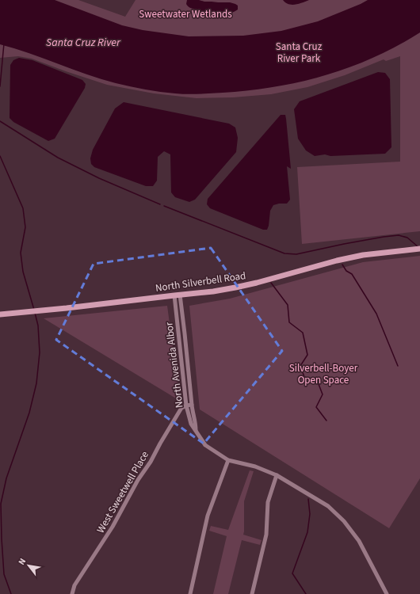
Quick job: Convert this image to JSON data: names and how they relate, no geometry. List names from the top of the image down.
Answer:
{
  "streets": {
    "main road": ["North Silverbell Road"],
    "street": ["North Avenida Albor", "West Sweetwell Place"]
  },
  "crossings": [
    ["North Silverbell Road", "North Avenida Albor"],
    ["North Avenida Albor", "West Sweetwell Place"]
  ],
  "water": ["Santa Cruz River"],
  "parks": ["Sweetwater Wetlands", "Santa Cruz River Park", "Silverbell-Boyer Open Space"],
  "north": "top left"
}
